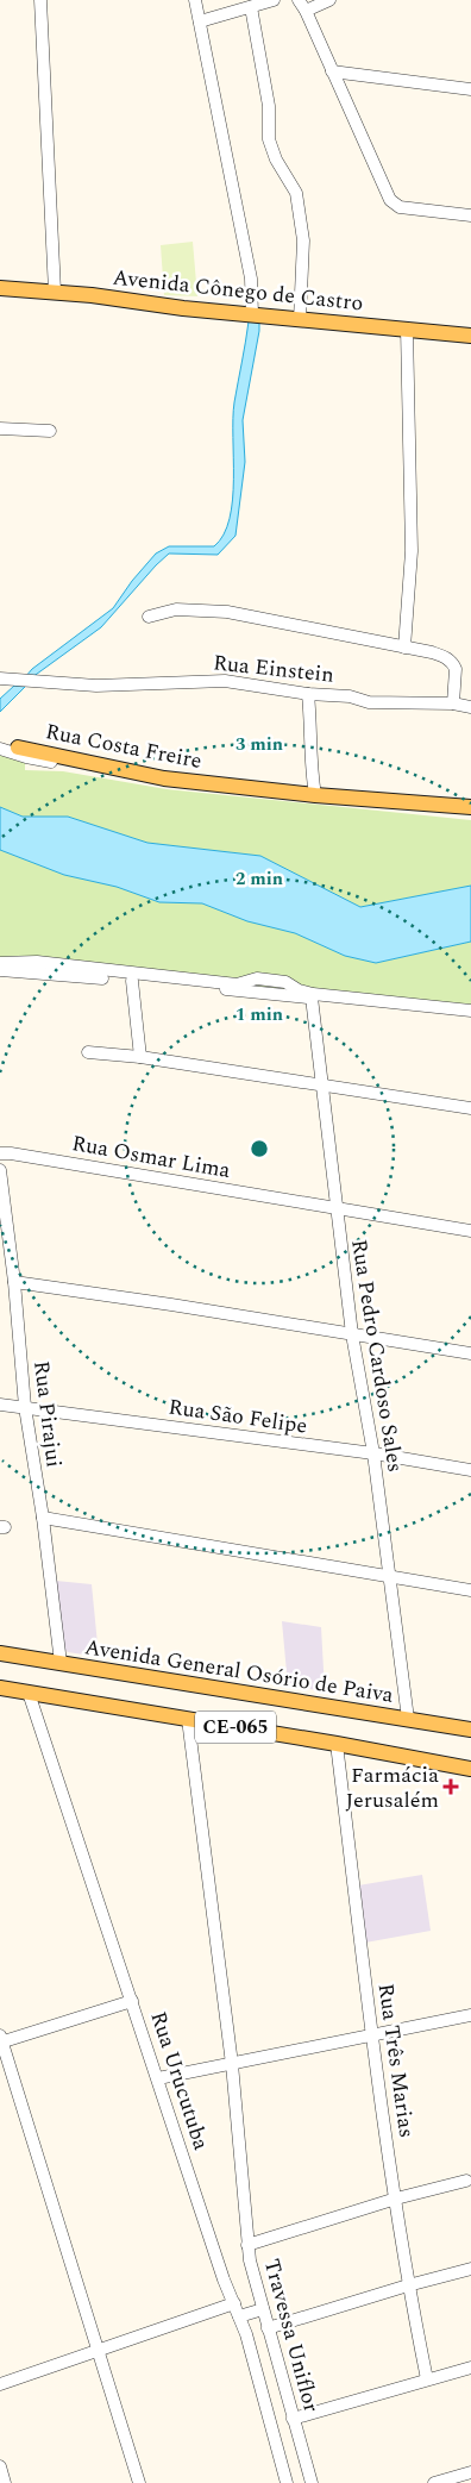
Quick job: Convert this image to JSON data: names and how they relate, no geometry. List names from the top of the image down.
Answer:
{
  "streets": {
    "main road": [
      "Avenida Cônego de Castro",
      "Rua Costa Freire",
      "Avenida General Osório de Paiva",
      "CE-065"
    ],
    "street": [
      "Rua Einstein",
      "Rua Osmar Lima",
      "Rua Pedro Cardoso Sales",
      "Rua Pirajui",
      "Rua São Felipe",
      "Rua Três Marias",
      "Rua Urucutuba",
      "Travessa Uniflor"
    ]
  },
  "crossings": [
    ["Rua Osmar Lima", "Rua Pedro Cardoso Sales"],
    ["Rua Pedro Cardoso Sales", "Rua São Felipe"],
    ["Rua Pedro Cardoso Sales", "Avenida General Osório de Paiva"],
    ["Rua Pirajui", "Rua São Felipe"],
    ["Rua Pirajui", "Avenida General Osório de Paiva"],
    ["CE-065", "Rua Três Marias"],
    ["CE-065", "Rua Urucutuba"],
    ["Rua Três Marias", "Travessa Uniflor"]
  ],
  "places": {
    "health": ["Farmácia Jerusalém"]
  },
  "rings": ["3 min", "2 min", "1 min"]
}
